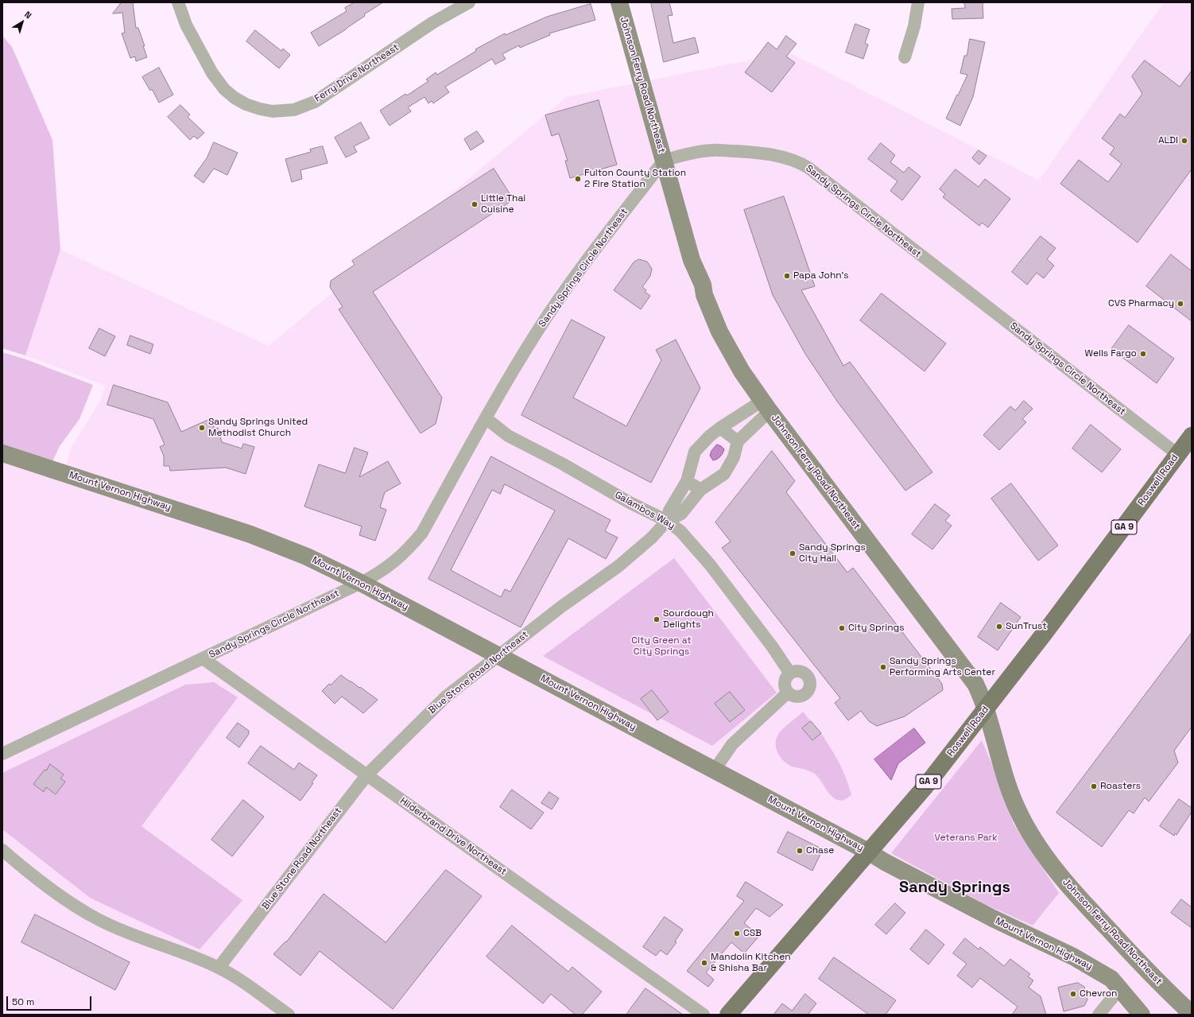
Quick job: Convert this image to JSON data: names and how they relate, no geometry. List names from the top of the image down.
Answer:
{
  "streets": {
    "main road": ["Roswell Road", "GA 9"],
    "street": [
      "Ferry Drive Northeast",
      "Johnson Ferry Road Northeast",
      "Sandy Springs Circle Northeast",
      "Mount Vernon Highway",
      "Galambos Way",
      "Blue Stone Road Northeast",
      "Hilderbrand Drive Northeast"
    ]
  },
  "crossings": [
    ["Johnson Ferry Road Northeast", "Sandy Springs Circle Northeast"],
    ["Johnson Ferry Road Northeast", "Roswell Road"],
    ["Johnson Ferry Road Northeast", "Blue Stone Road Northeast"],
    ["Sandy Springs Circle Northeast", "Roswell Road"],
    ["Sandy Springs Circle Northeast", "Mount Vernon Highway"],
    ["Sandy Springs Circle Northeast", "Galambos Way"],
    ["Sandy Springs Circle Northeast", "Hilderbrand Drive Northeast"],
    ["Roswell Road", "Mount Vernon Highway"],
    ["Mount Vernon Highway", "Blue Stone Road Northeast"],
    ["Galambos Way", "Blue Stone Road Northeast"],
    ["Blue Stone Road Northeast", "Hilderbrand Drive Northeast"]
  ],
  "districts": ["Sandy Springs"],
  "parks": ["City Green at City Springs", "Veterans Park"],
  "places": [
    "ALDI",
    "Fulton County Station 2 Fire Station",
    "Little Thai Cuisine",
    "Papa John's",
    "CVS Pharmacy",
    "Wells Fargo",
    "Sandy Springs United Methodist Church",
    "Sandy Springs City Hall",
    "Sourdough Delights",
    "SunTrust",
    "City Springs",
    "Sandy Springs Performing Arts Center",
    "Roasters",
    "Chase",
    "CSB",
    "Mandolin Kitchen & Shisha Bar",
    "Chevron"
  ],
  "scale_bar": "50 m",
  "north": "top right"
}
